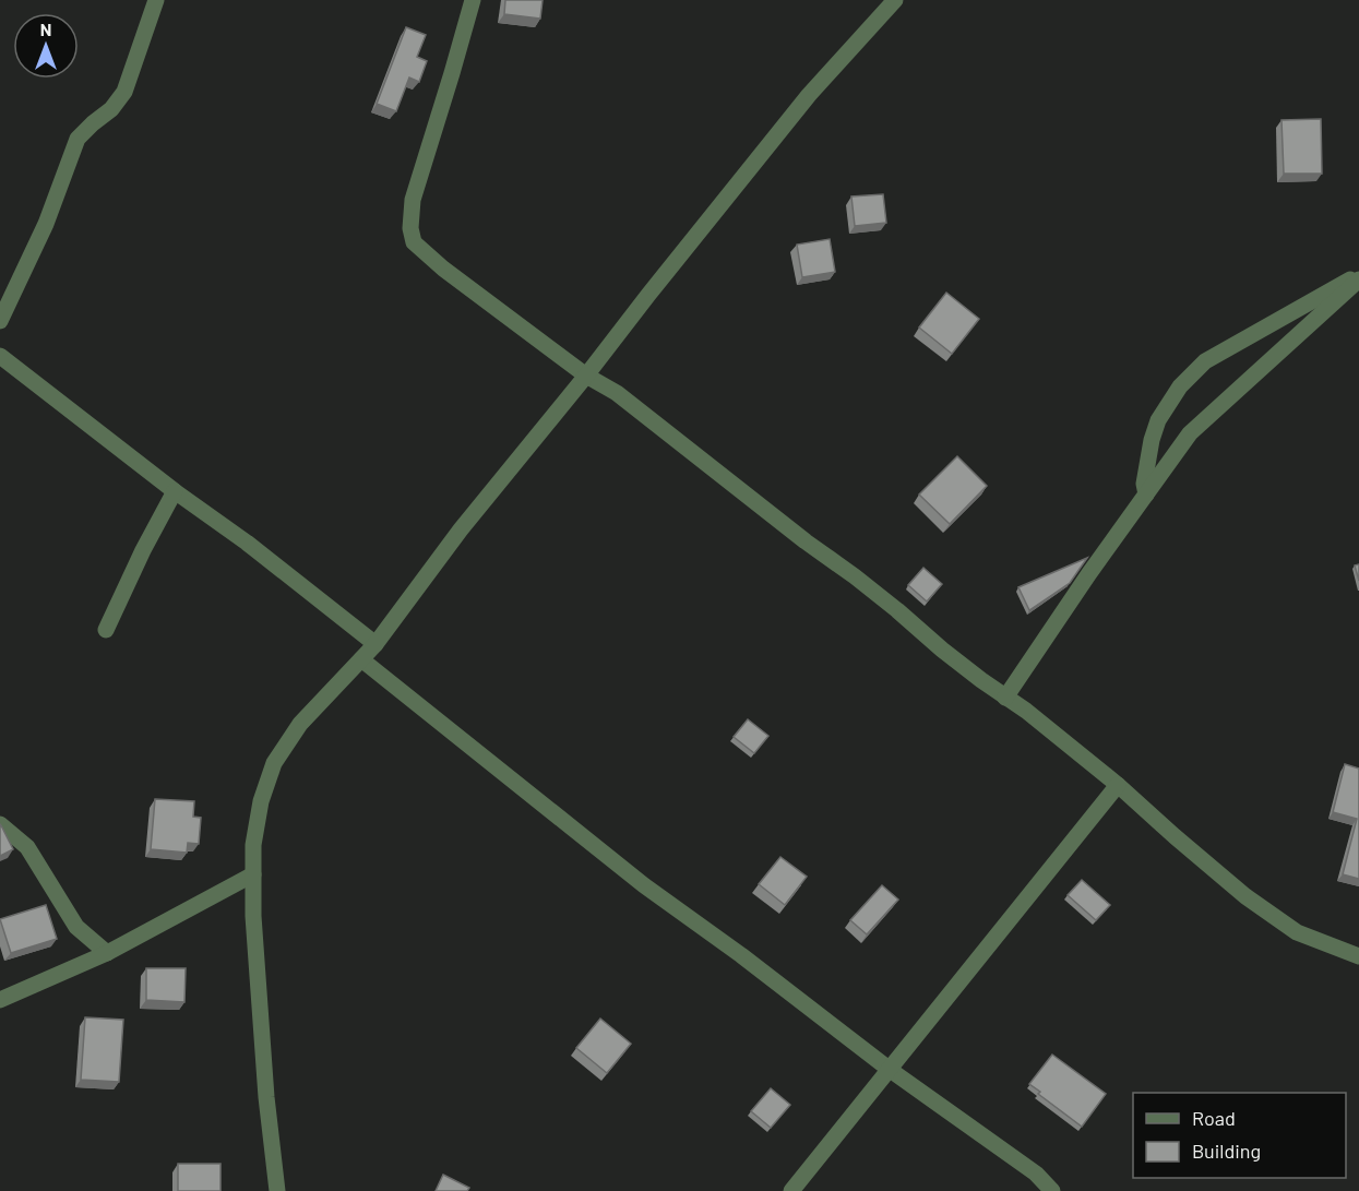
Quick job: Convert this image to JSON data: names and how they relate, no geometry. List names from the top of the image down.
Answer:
{
  "legend": ["Road", "Building"],
  "north": "top"
}
